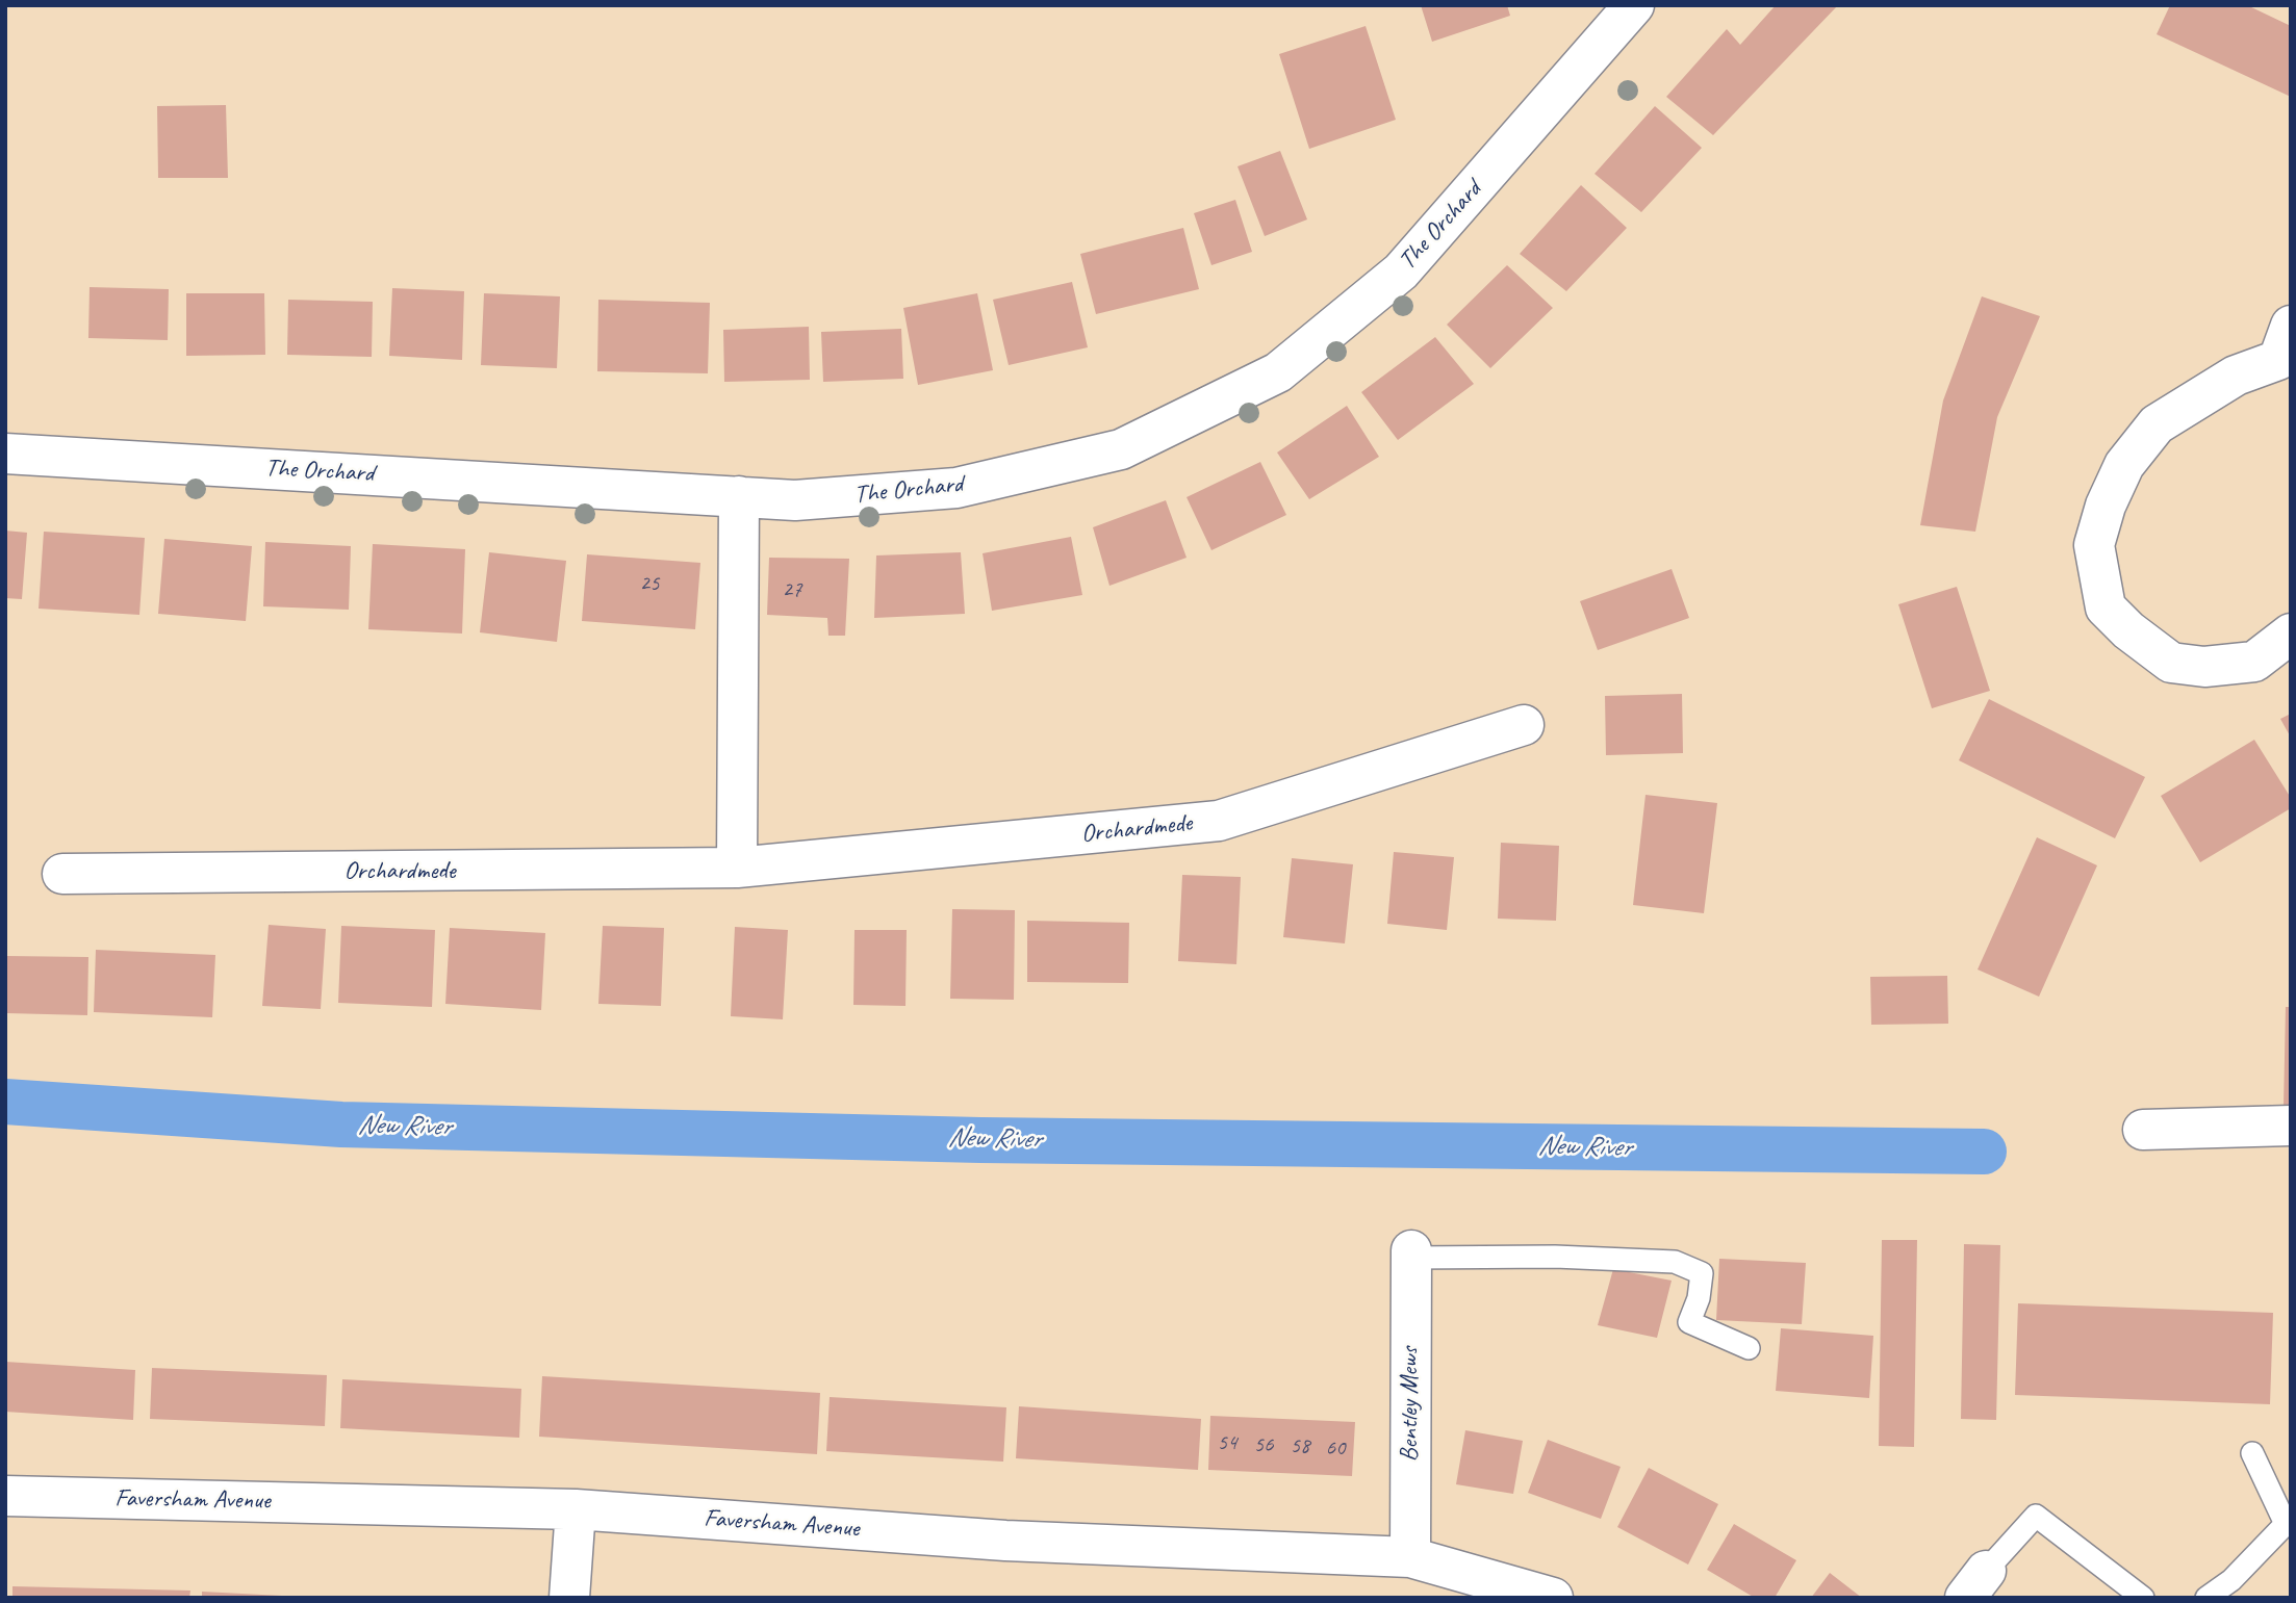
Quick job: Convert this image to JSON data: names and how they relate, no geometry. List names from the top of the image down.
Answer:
{
  "streets": {
    "street": [
      "The Orchard",
      "Orchardmede",
      "Bentley Mews",
      "Faversham Avenue"
    ]
  },
  "crossings": [
    ["Bentley Mews", "Faversham Avenue"]
  ],
  "water": ["New River"],
  "house_numbers": [
    "25",
    "27",
    "54",
    "56",
    "58",
    "60"
  ]
}
